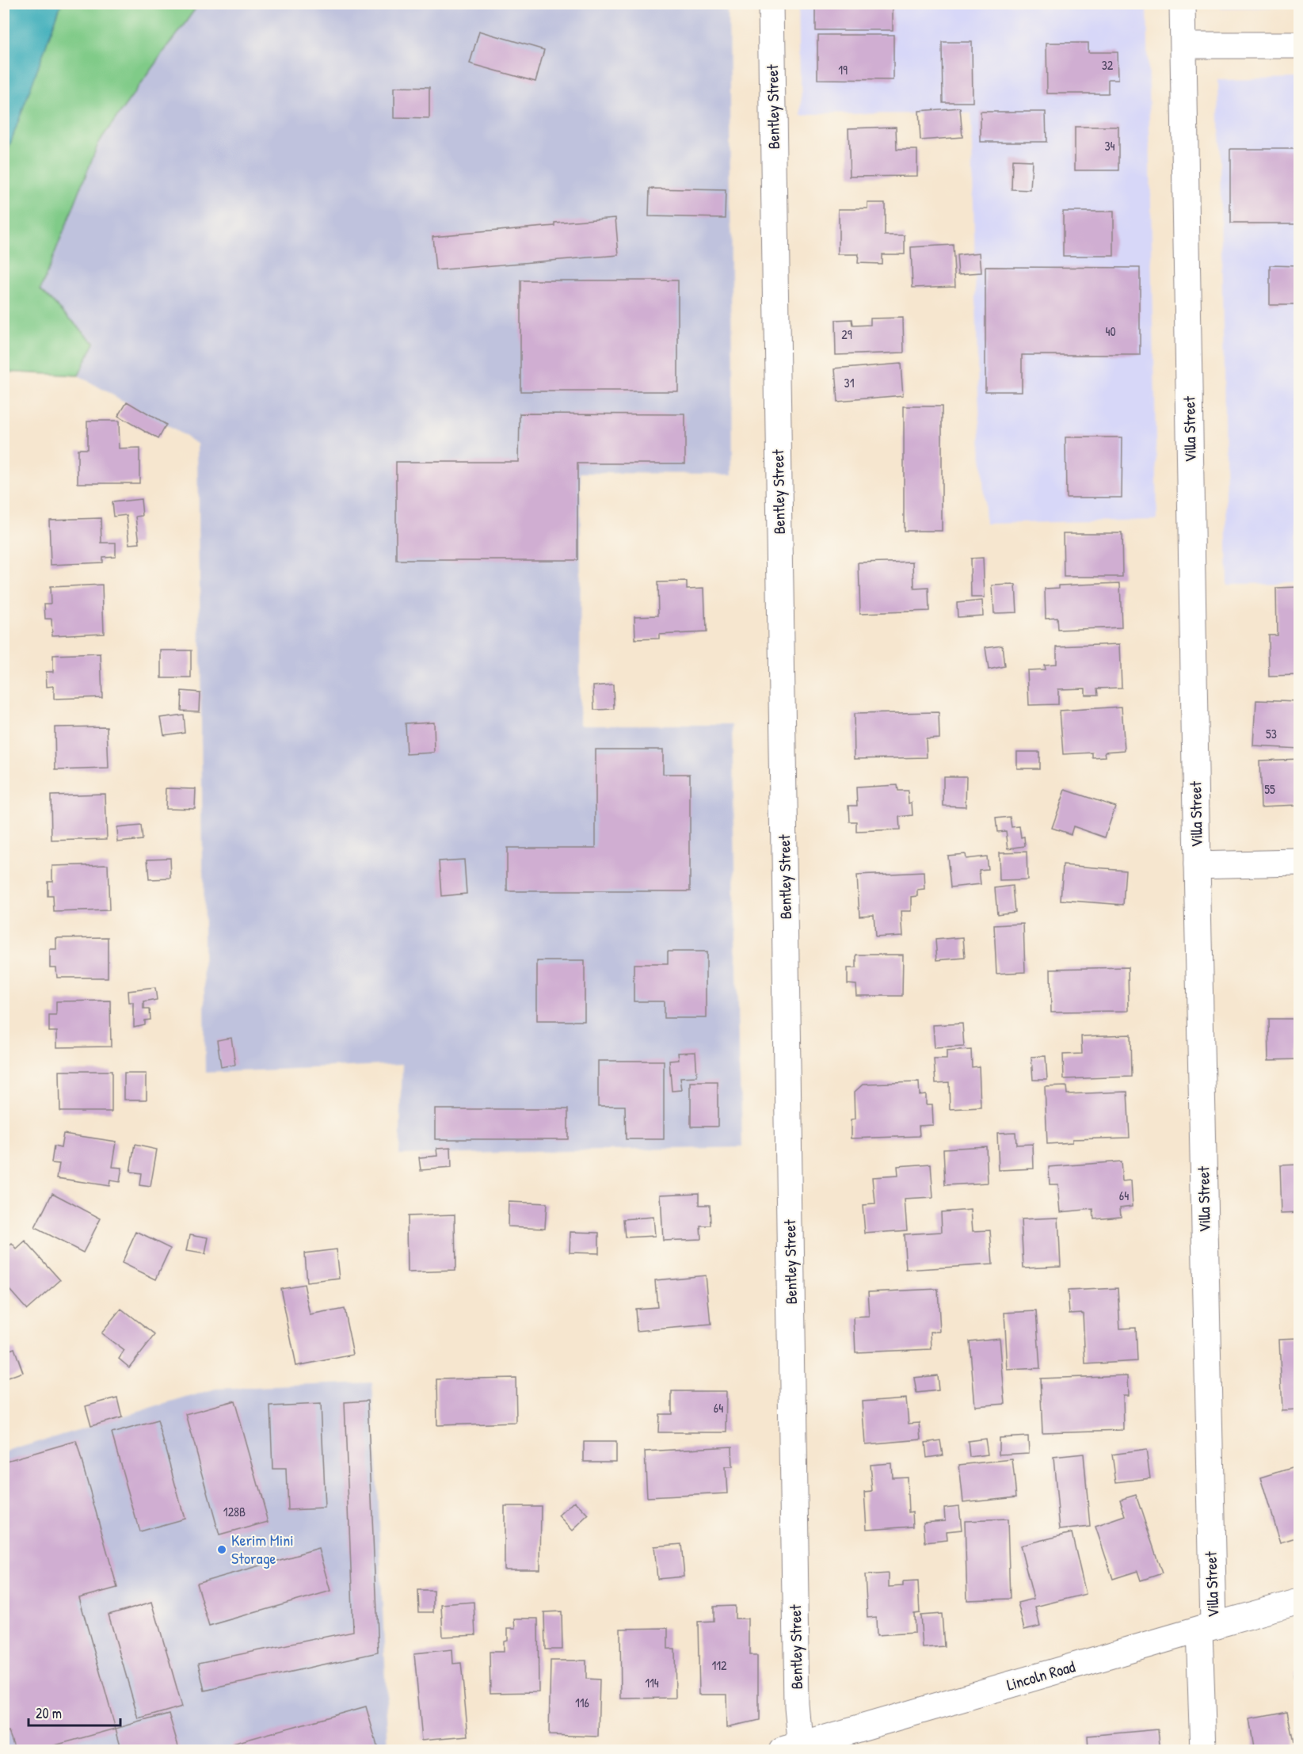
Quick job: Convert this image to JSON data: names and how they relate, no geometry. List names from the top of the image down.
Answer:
{
  "streets": {
    "street": ["Bentley Street", "Villa Street", "Lincoln Road"]
  },
  "crossings": [
    ["Bentley Street", "Lincoln Road"],
    ["Villa Street", "Lincoln Road"]
  ],
  "places": ["Kerim Mini Storage"],
  "house_numbers": [
    "32",
    "19",
    "34",
    "40",
    "29",
    "31",
    "53",
    "55",
    "64",
    "64",
    "128B",
    "112",
    "114",
    "116"
  ],
  "scale_bar": "20 m"
}
